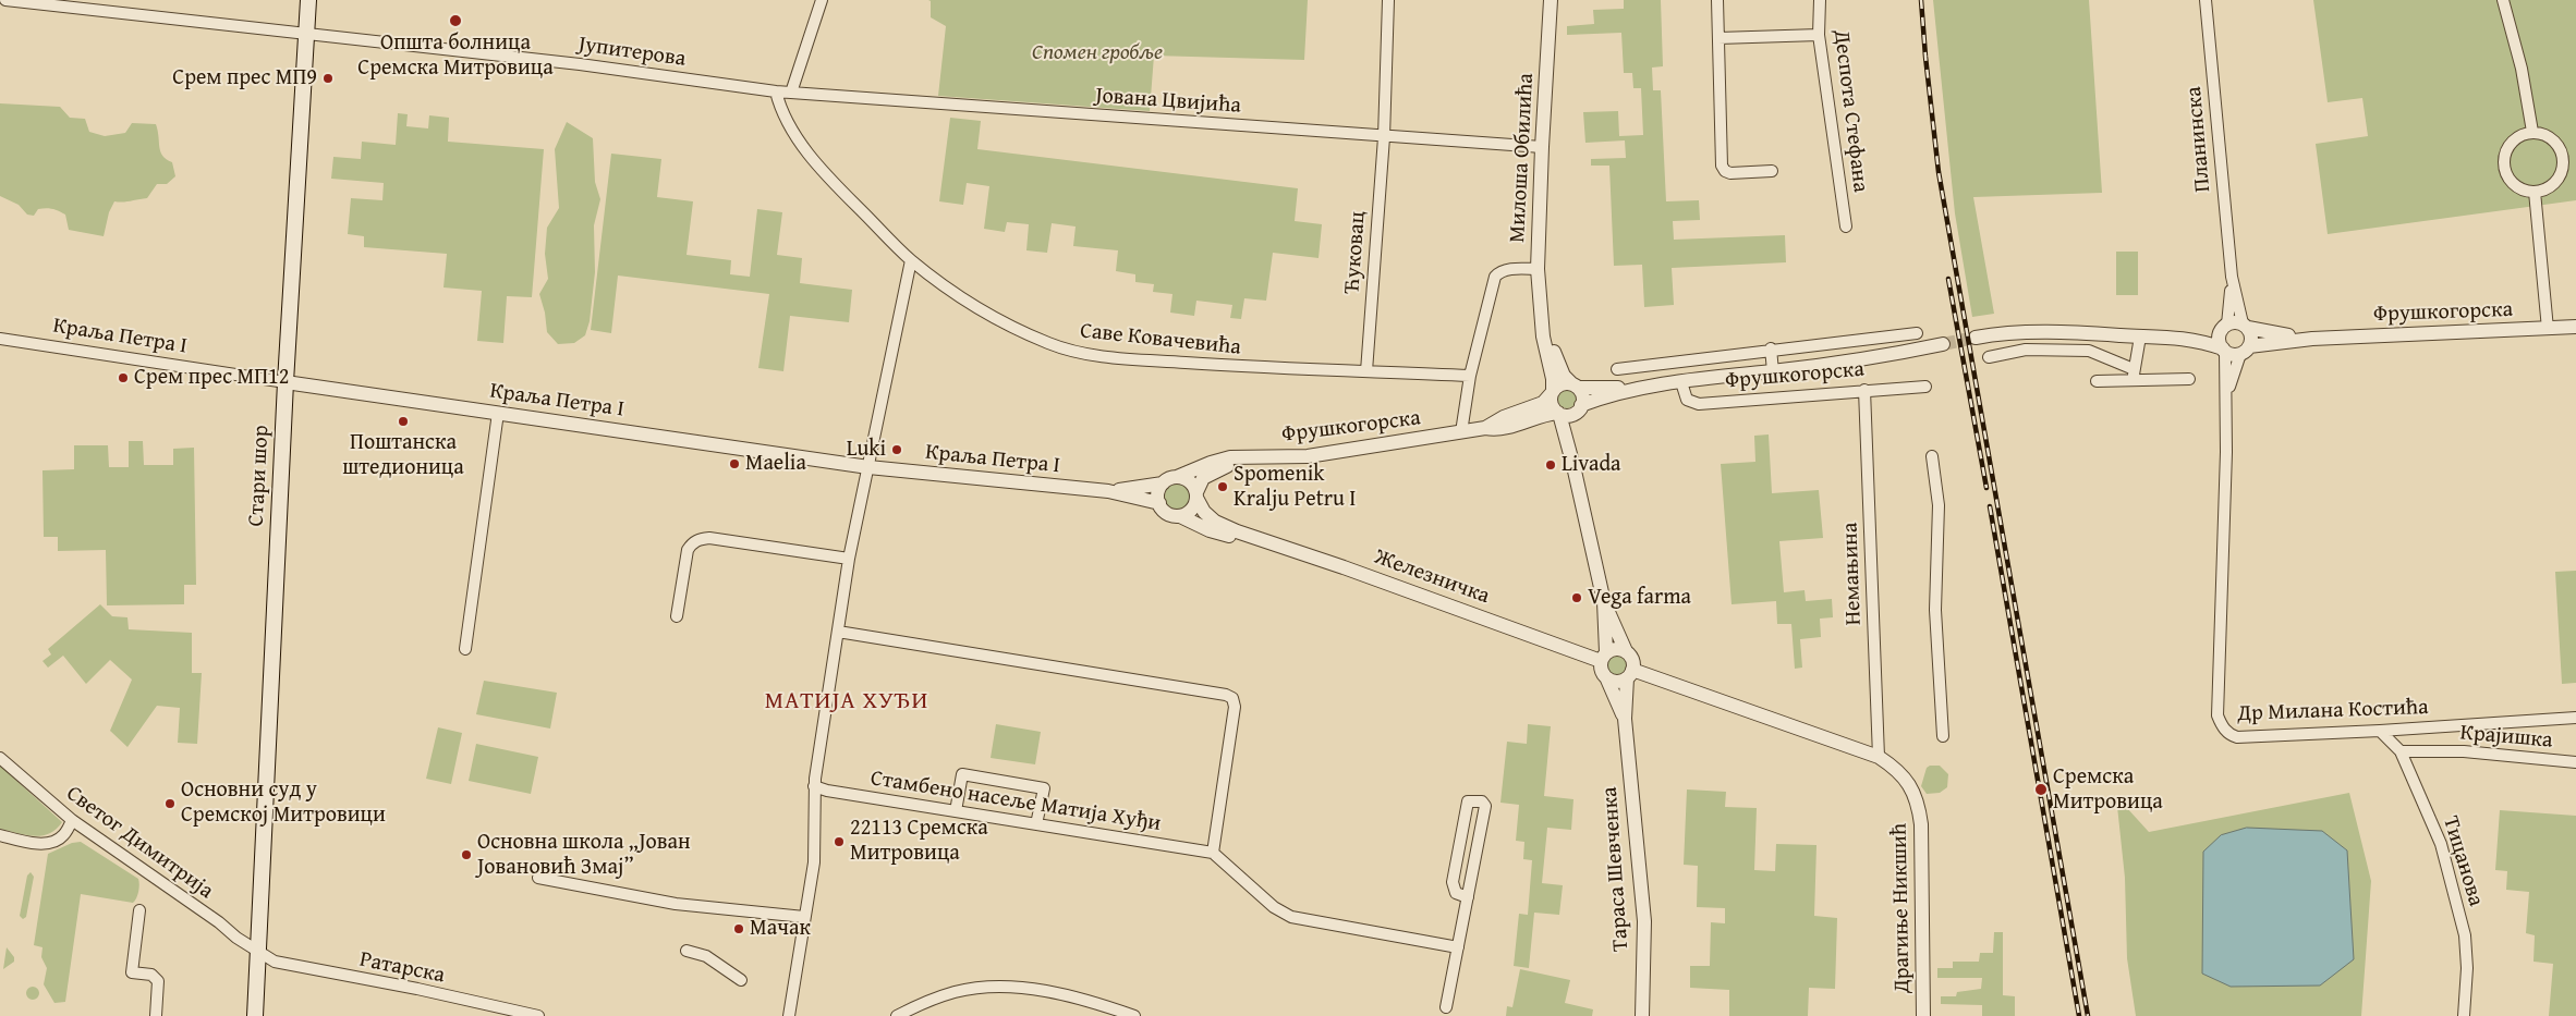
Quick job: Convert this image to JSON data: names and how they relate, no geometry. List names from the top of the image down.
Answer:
{
  "streets": {
    "main road": ["Стари шор"],
    "street": [
      "Јупитерова",
      "Јована Цвијића",
      "Деспота Стефана",
      "Планинска",
      "Милоша Обилића",
      "Ћуковац",
      "Фрушкогорска",
      "Краља Петра I",
      "Саве Ковачевића",
      "Немањина",
      "Железничка",
      "Др Милана Костића",
      "Крајишка",
      "Стамбено насеље Матија Хуђи",
      "Светог Димитрија",
      "Тицанова",
      "Тараса Шевченка",
      "Драгиње Никшић",
      "Ратарска"
    ]
  },
  "crossings": [
    ["Јупитерова", "Јована Цвијића"],
    ["Јупитерова", "Саве Ковачевића"],
    ["Јупитерова", "Стари шор"],
    ["Јована Цвијића", "Милоша Обилића"],
    ["Јована Цвијића", "Ћуковац"],
    ["Планинска", "Фрушкогорска"],
    ["Планинска", "Др Милана Костића"],
    ["Милоша Обилића", "Фрушкогорска"],
    ["Ћуковац", "Саве Ковачевића"],
    ["Фрушкогорска", "Краља Петра I"],
    ["Фрушкогорска", "Немањина"],
    ["Фрушкогорска", "Железничка"],
    ["Фрушкогорска", "Др Милана Костића"],
    ["Краља Петра I", "Стари шор"],
    ["Краља Петра I", "Железничка"],
    ["Стари шор", "Светог Димитрија"],
    ["Стари шор", "Ратарска"],
    ["Немањина", "Драгиње Никшић"],
    ["Железничка", "Тараса Шевченка"],
    ["Др Милана Костића", "Тицанова"],
    ["Крајишка", "Тицанова"],
    ["Светог Димитрија", "Ратарска"]
  ],
  "districts": ["МАТИЈА ХУЂИ"],
  "parks": ["Спомен гробље"],
  "places": [
    "Општа болница Сремска Митровица",
    "Срем прес МП9",
    "Срем прес МП12",
    "Поштанска штедионица",
    "Luki",
    "Maelia",
    "Livada",
    "Spomenik Kralju Petru I",
    "Vega farma",
    "Сремска Митровица",
    "Основни суд у Сремској Митровици",
    "22113 Сремска Митровица",
    "Основна школа „Јован Јовановић Змај”",
    "Мачак"
  ]
}
